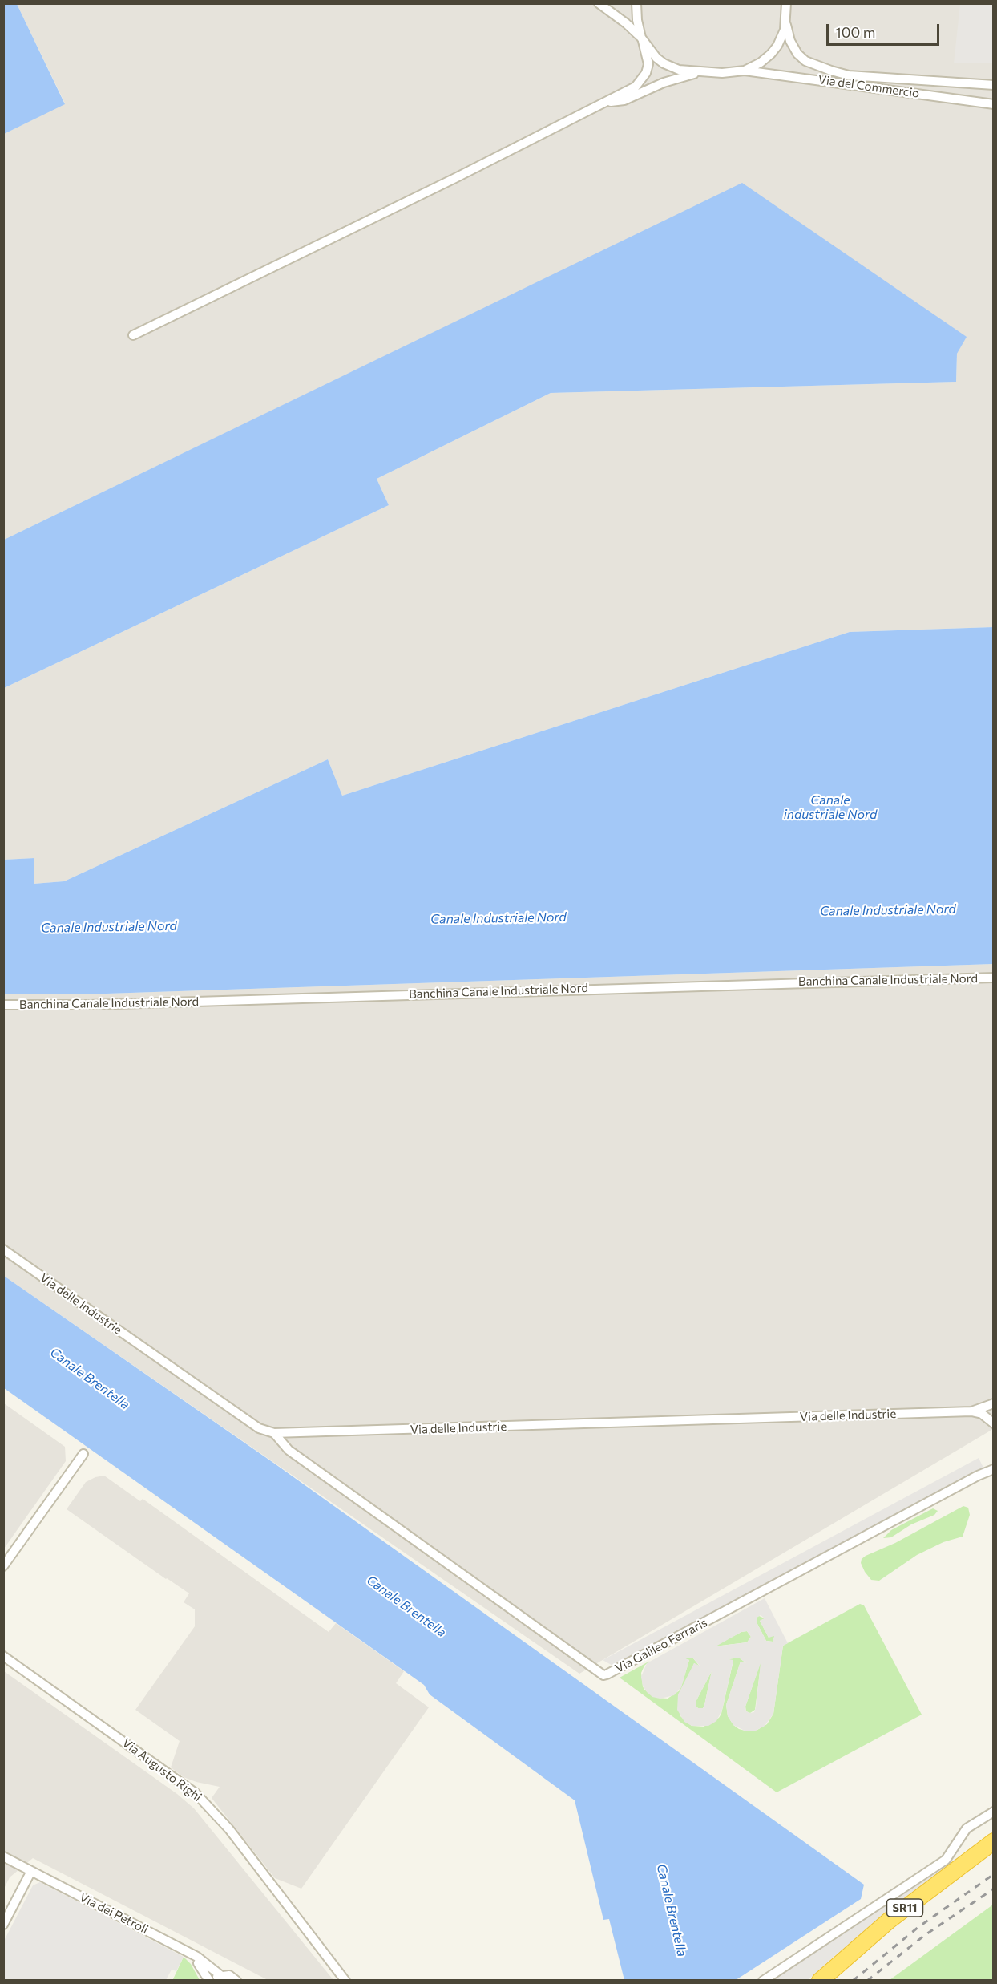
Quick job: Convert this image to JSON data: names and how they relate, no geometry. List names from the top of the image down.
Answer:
{
  "streets": {
    "highway": ["SR11"],
    "street": [
      "Via del Commercio",
      "Banchina Canale Industriale Nord",
      "Via delle Industrie",
      "Via Galileo Ferraris",
      "Via Augusto Righi",
      "Via dei Petroli"
    ]
  },
  "crossings": [
    ["Via delle Industrie", "Via Galileo Ferraris"]
  ],
  "water": ["Canale industriale Nord", "Canale Industriale Nord", "Canale Brentella"],
  "scale_bar": "100 m"
}
